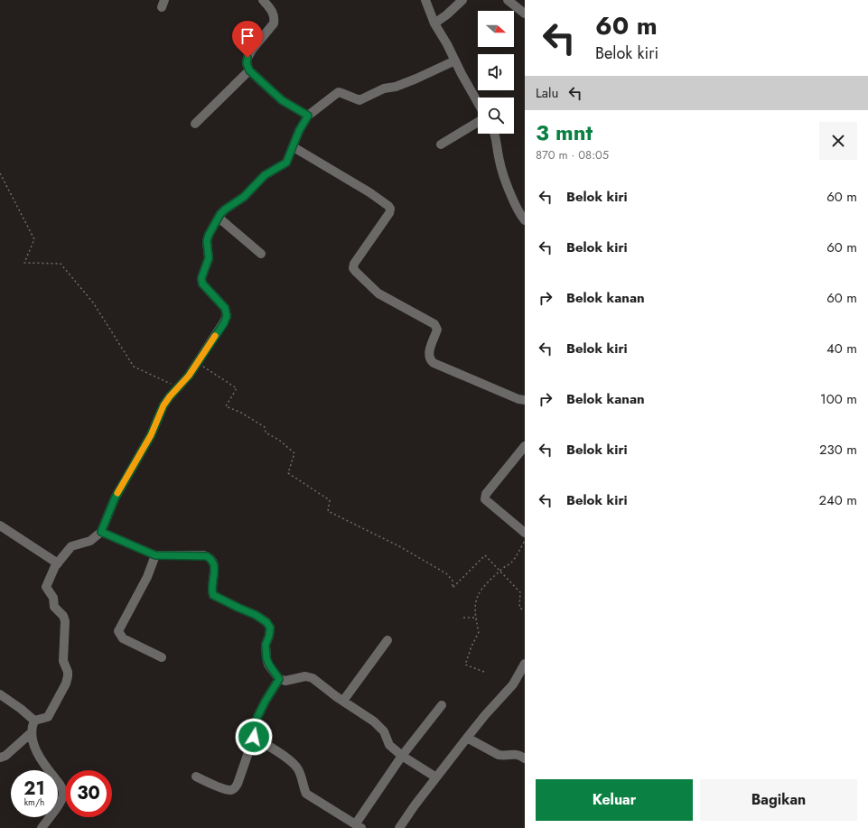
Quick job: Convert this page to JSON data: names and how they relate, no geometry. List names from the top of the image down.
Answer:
{
  "north": "right",
  "page": {
    "turn": ["60 m", "Belok kiri"],
    "then": "Lalu",
    "heading": ["3 mnt", "870 m · 08:05"],
    "list": [
      {
        "name": "Belok kiri",
        "value": "60 m"
      },
      {
        "name": "Belok kiri",
        "value": "60 m"
      },
      {
        "name": "Belok kanan",
        "value": "60 m"
      },
      {
        "name": "Belok kiri",
        "value": "40 m"
      },
      {
        "name": "Belok kanan",
        "value": "100 m"
      },
      {
        "name": "Belok kiri",
        "value": "230 m"
      },
      {
        "name": "Belok kiri",
        "value": "240 m"
      }
    ],
    "speed": "21 km/h",
    "limit": "30",
    "buttons": ["Keluar", "Bagikan"]
  }
}
